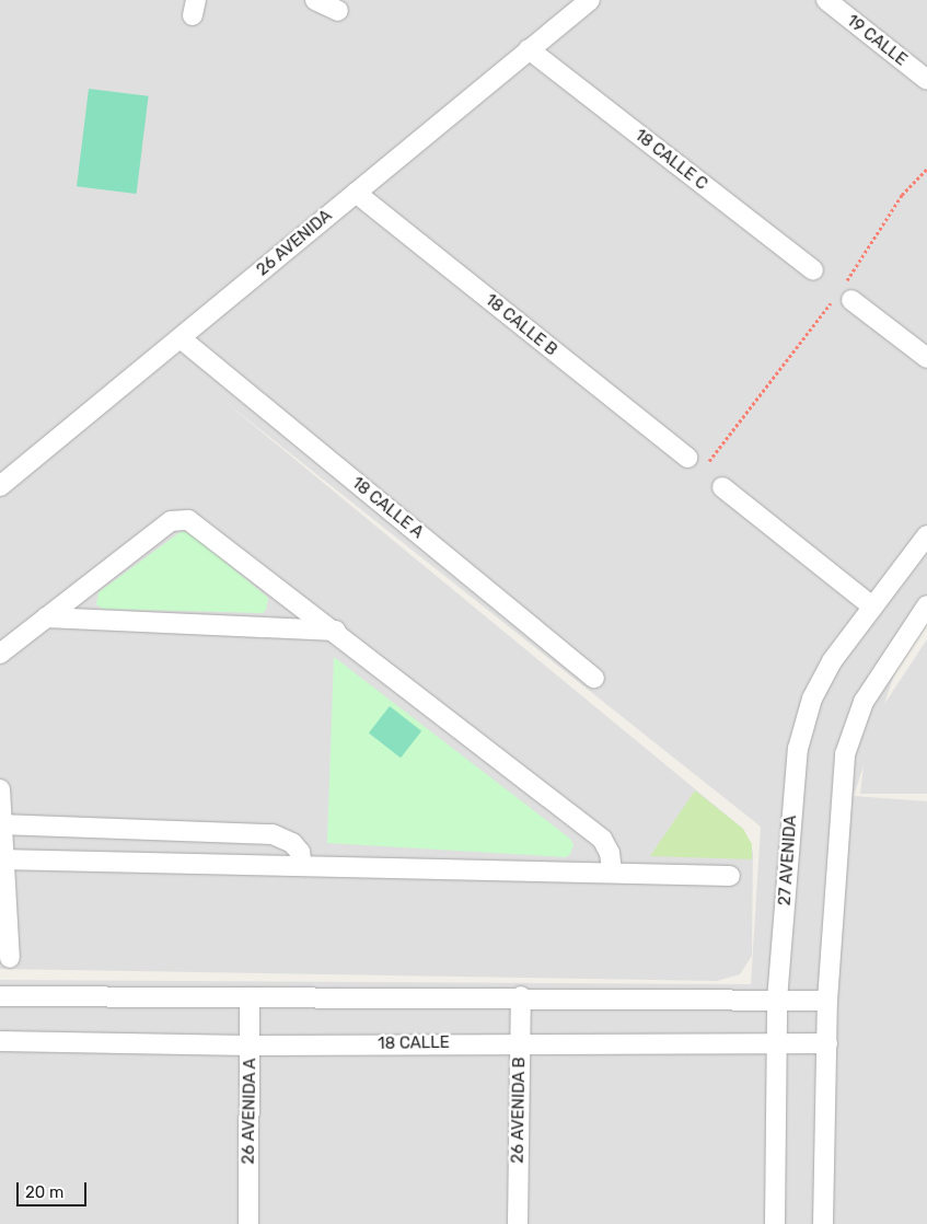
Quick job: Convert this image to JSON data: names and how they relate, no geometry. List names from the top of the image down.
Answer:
{
  "streets": {
    "street": [
      "19 CALLE",
      "18 CALLE C",
      "26 AVENIDA",
      "18 CALLE B",
      "18 CALLE A",
      "27 AVENIDA",
      "18 CALLE",
      "26 AVENIDA B",
      "26 AVENIDA A"
    ]
  },
  "crossings": [
    ["18 CALLE C", "26 AVENIDA"],
    ["26 AVENIDA", "18 CALLE B"],
    ["26 AVENIDA", "18 CALLE A"],
    ["27 AVENIDA", "18 CALLE"],
    ["18 CALLE", "26 AVENIDA B"],
    ["18 CALLE", "26 AVENIDA A"]
  ],
  "scale_bar": "20 m"
}
